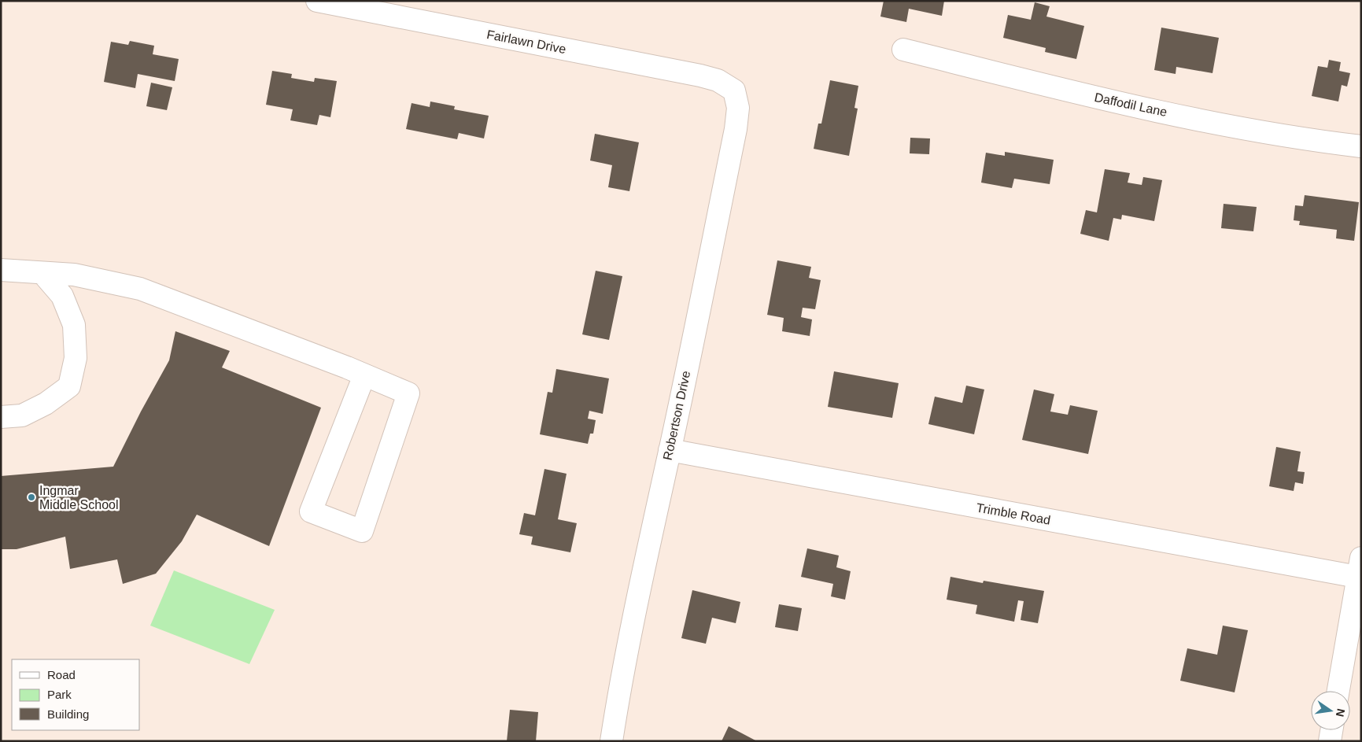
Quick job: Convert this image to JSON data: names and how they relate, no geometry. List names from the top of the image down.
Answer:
{
  "streets": {
    "street": [
      "Fairlawn Drive",
      "Daffodil Lane",
      "Robertson Drive",
      "Trimble Road"
    ]
  },
  "crossings": [
    ["Fairlawn Drive", "Robertson Drive"],
    ["Robertson Drive", "Trimble Road"]
  ],
  "places": ["Ingmar Middle School"],
  "legend": ["Road", "Park", "Building"],
  "north": "right"
}
